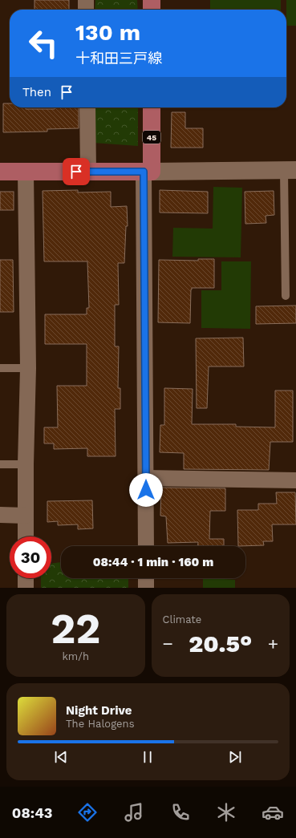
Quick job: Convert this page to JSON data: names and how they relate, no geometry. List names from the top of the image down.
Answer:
{
  "streets": {
    "main road": ["45"]
  },
  "page": {
    "turn": ["130 m", "十和田三戸線"],
    "then": "Then",
    "limit": "30",
    "trip": "08:44 · 1 min · 160 m",
    "tile": [
      ["22", "km/h"],
      "Climate"
    ],
    "heat": ["−", "20.5°", "+"],
    "song": ["Night Drive", "The Halogens"],
    "tabs": "08:43"
  }
}
